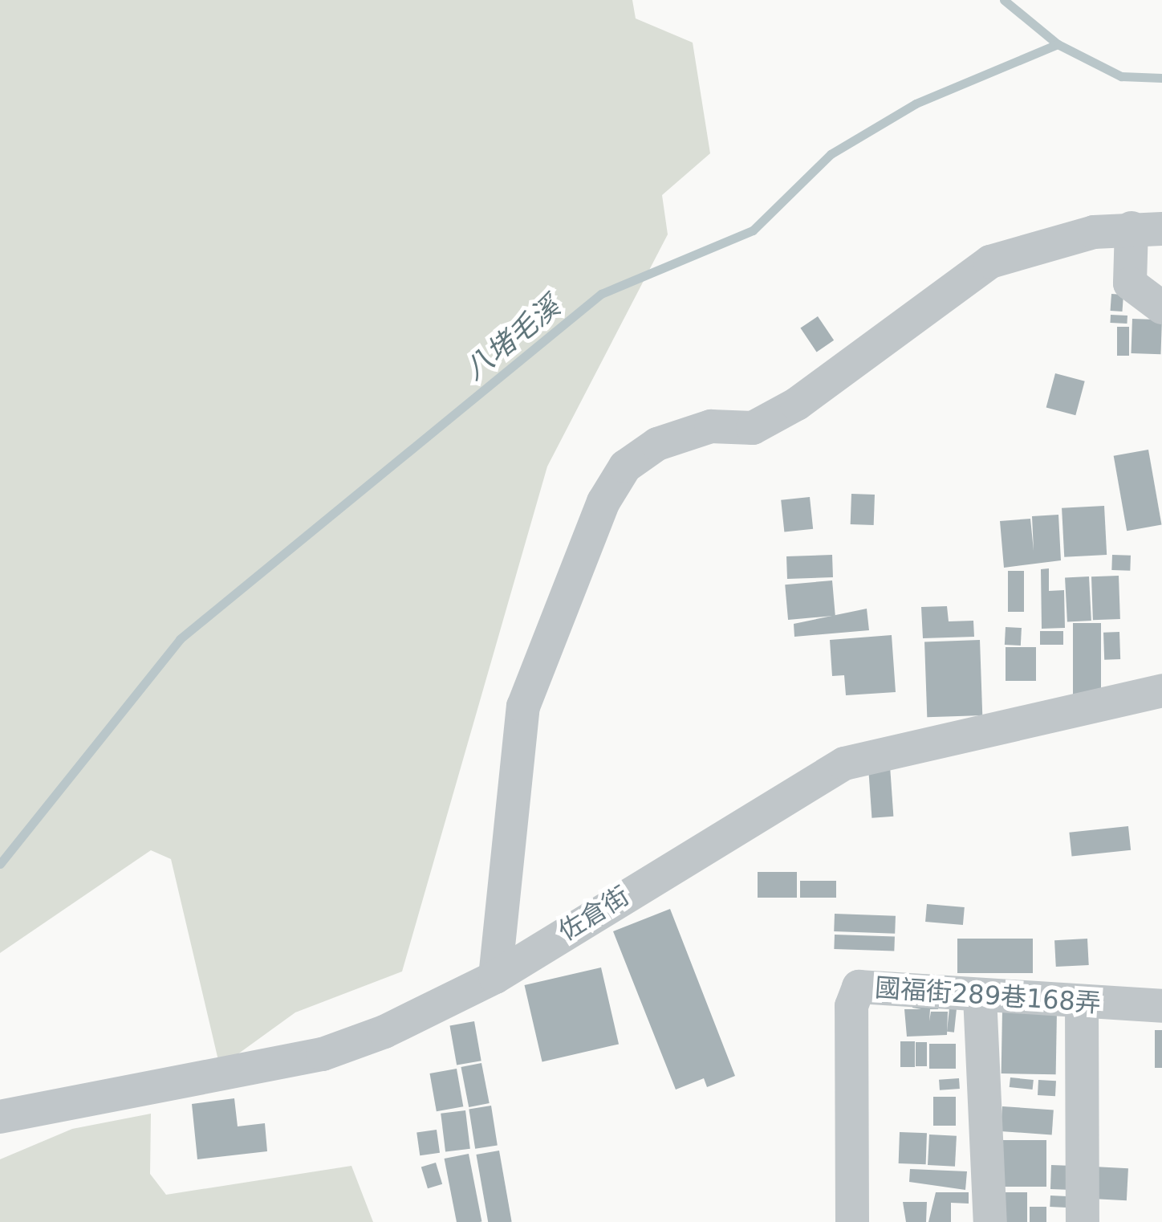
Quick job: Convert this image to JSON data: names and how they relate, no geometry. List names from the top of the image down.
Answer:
{
  "streets": {
    "street": ["佐倉街", "國福街289巷168弄"]
  },
  "water": ["八堵毛溪"]
}
